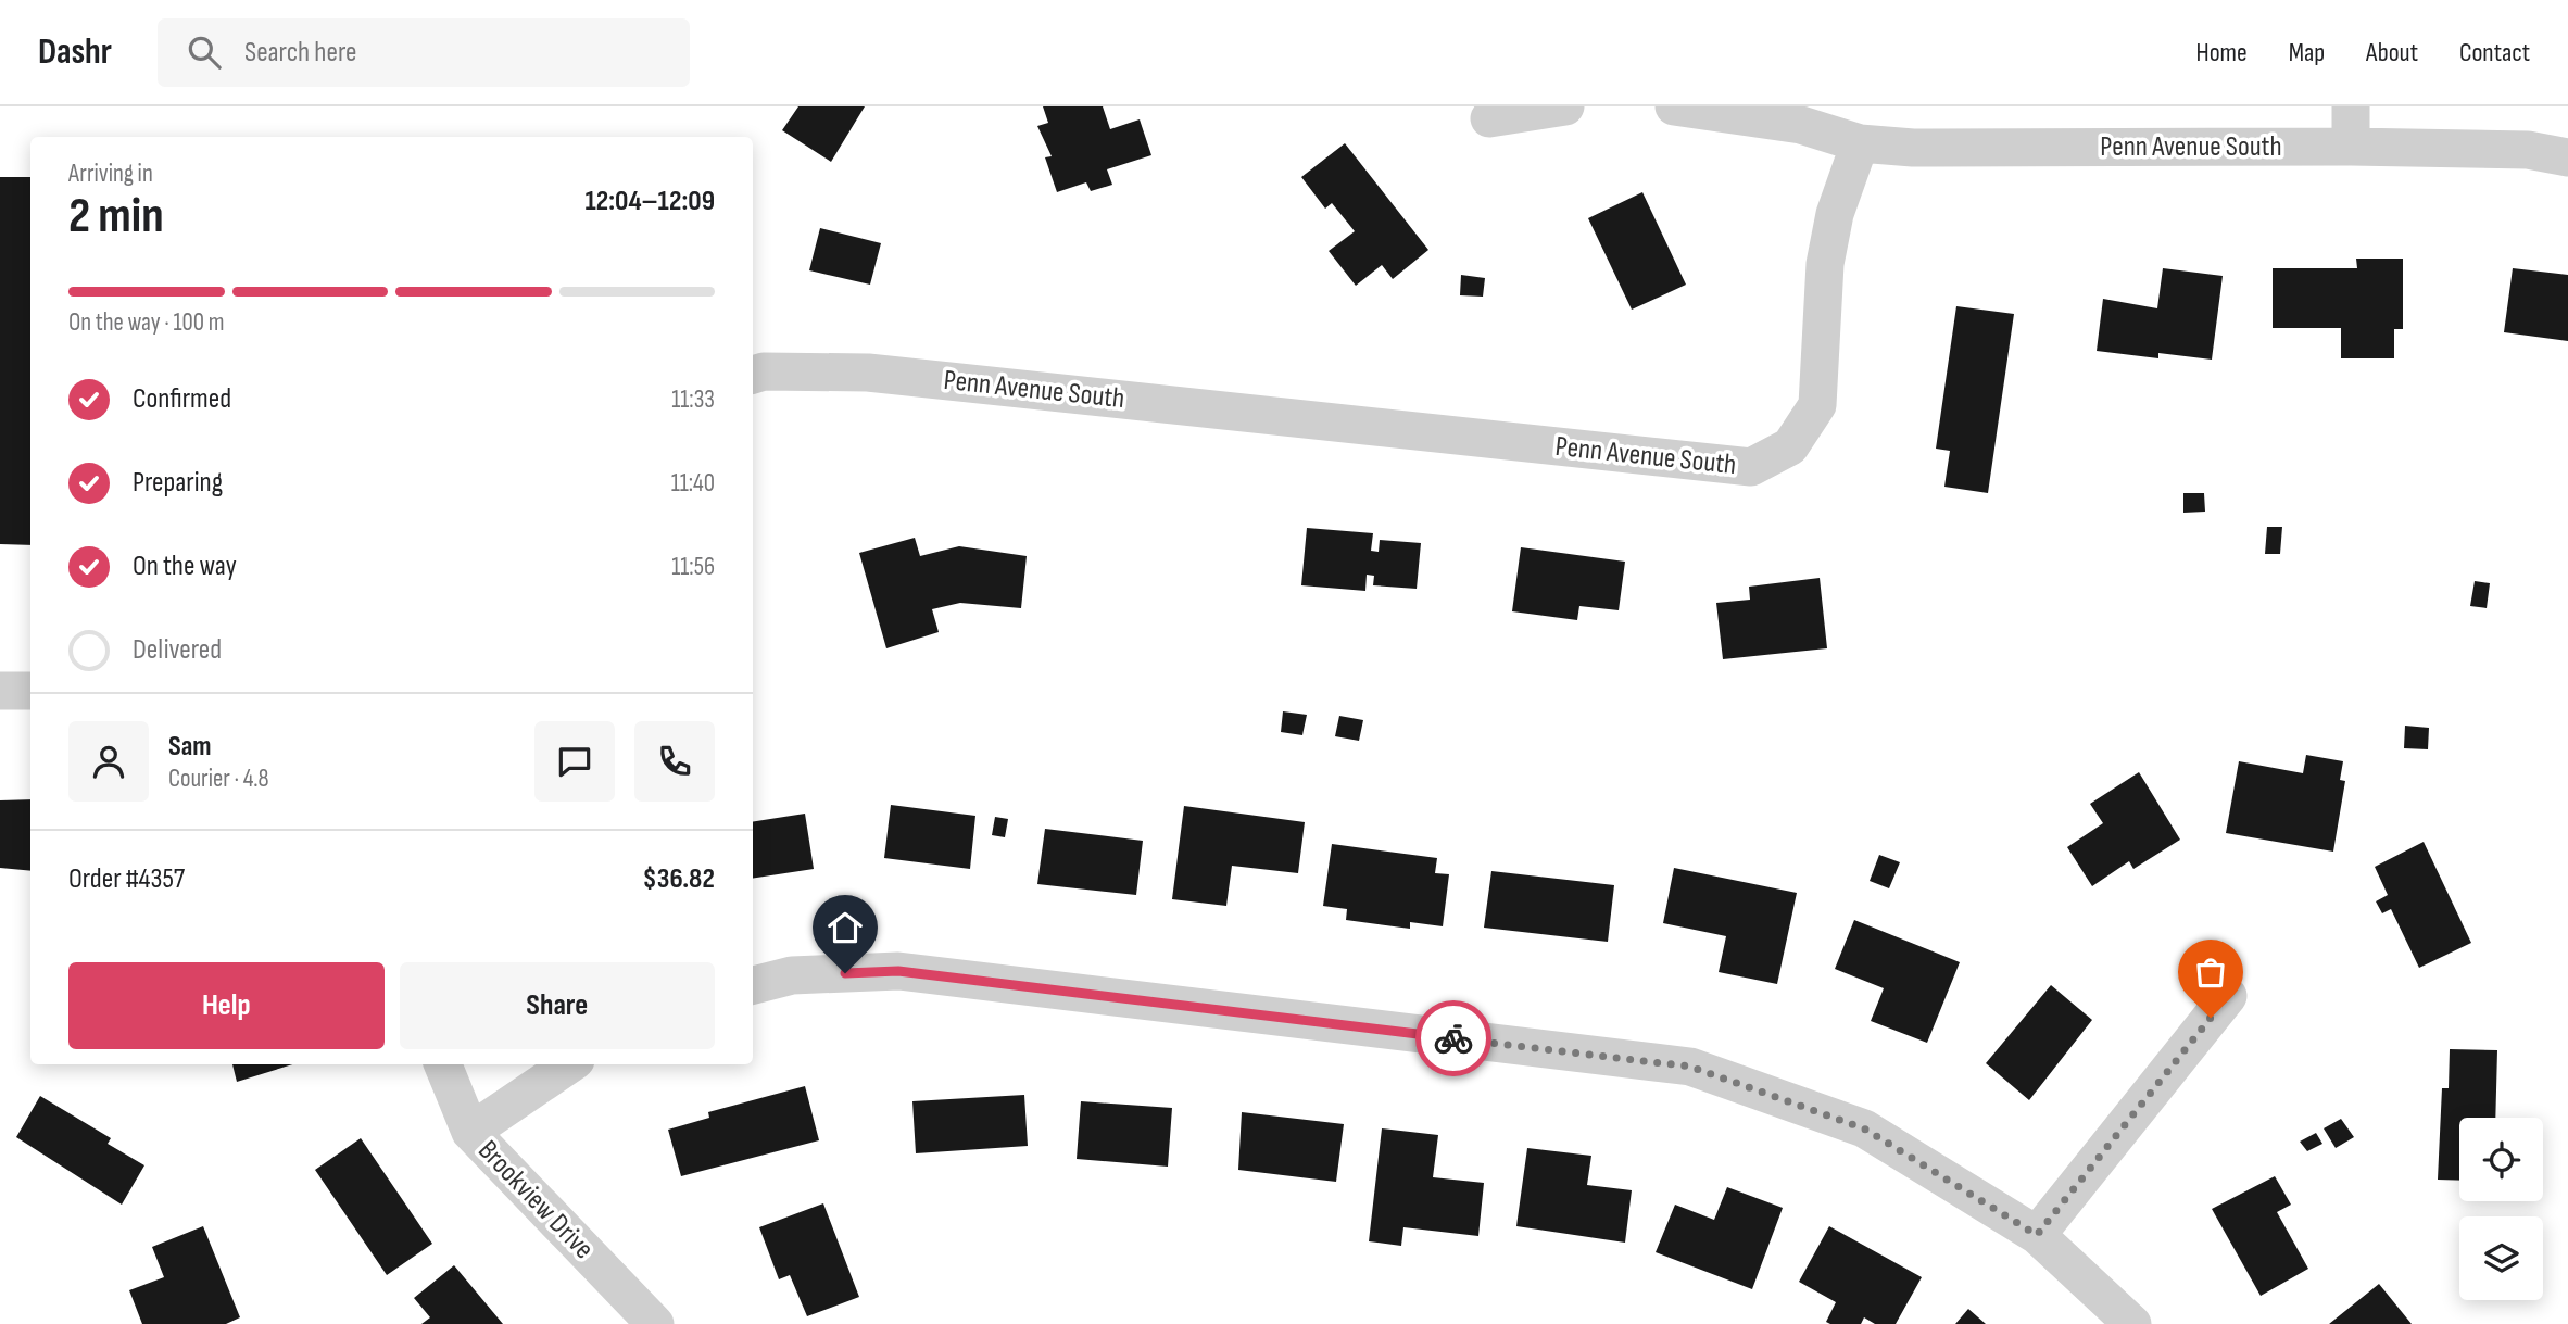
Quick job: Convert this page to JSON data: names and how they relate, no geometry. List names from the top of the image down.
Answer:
{
  "streets": {
    "street": ["Penn Avenue South", "Brookview Drive"]
  },
  "page": {
    "header": "Dashr",
    "search": "Search here",
    "nav": [
      "Home",
      "Map",
      "About",
      "Contact"
    ],
    "heading": ["2 min", "Arriving in", "12:04–12:09"],
    "panel": [
      "Sam",
      "Courier · 4.8",
      "Order #4357",
      "$36.82"
    ],
    "bar": "On the way · 100 m",
    "list": [
      ["Confirmed", "11:33"],
      ["Preparing", "11:40"],
      ["On the way", "11:56"],
      "Delivered"
    ],
    "buttons": ["Help", "Share"]
  }
}
